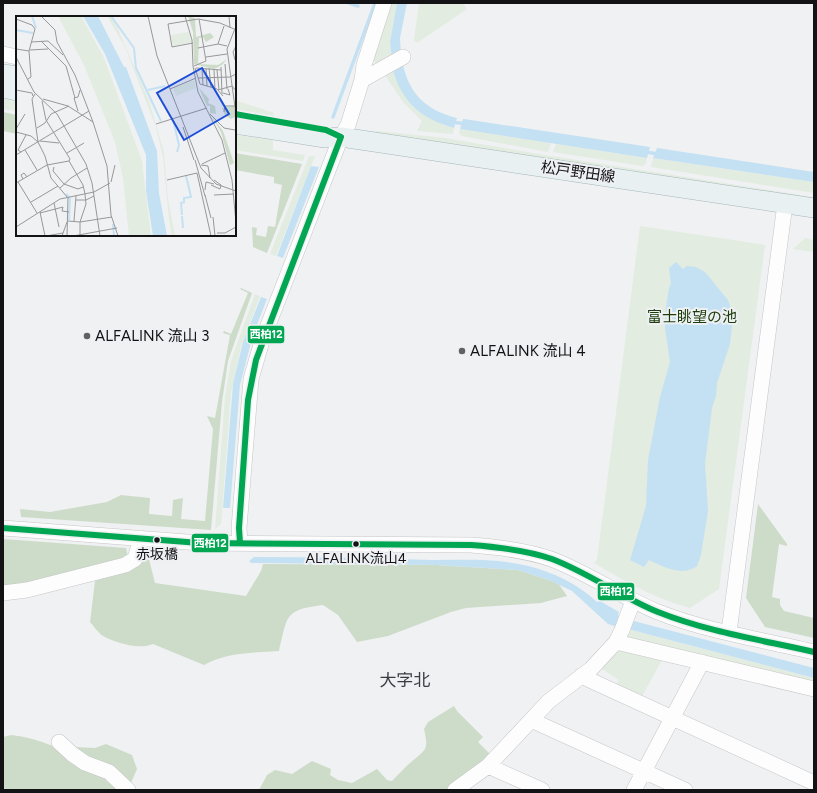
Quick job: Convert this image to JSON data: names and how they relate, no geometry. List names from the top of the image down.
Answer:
{
  "streets": {
    "main road": ["松戸野田線"]
  },
  "districts": ["大字北"],
  "parks": ["富士眺望の池"],
  "places": [
    "ALFALINK 流山 3",
    "ALFALINK 流山 4",
    "赤坂橋",
    "ALFALINK流山4"
  ],
  "lines": ["transit line 西柏12"]
}
